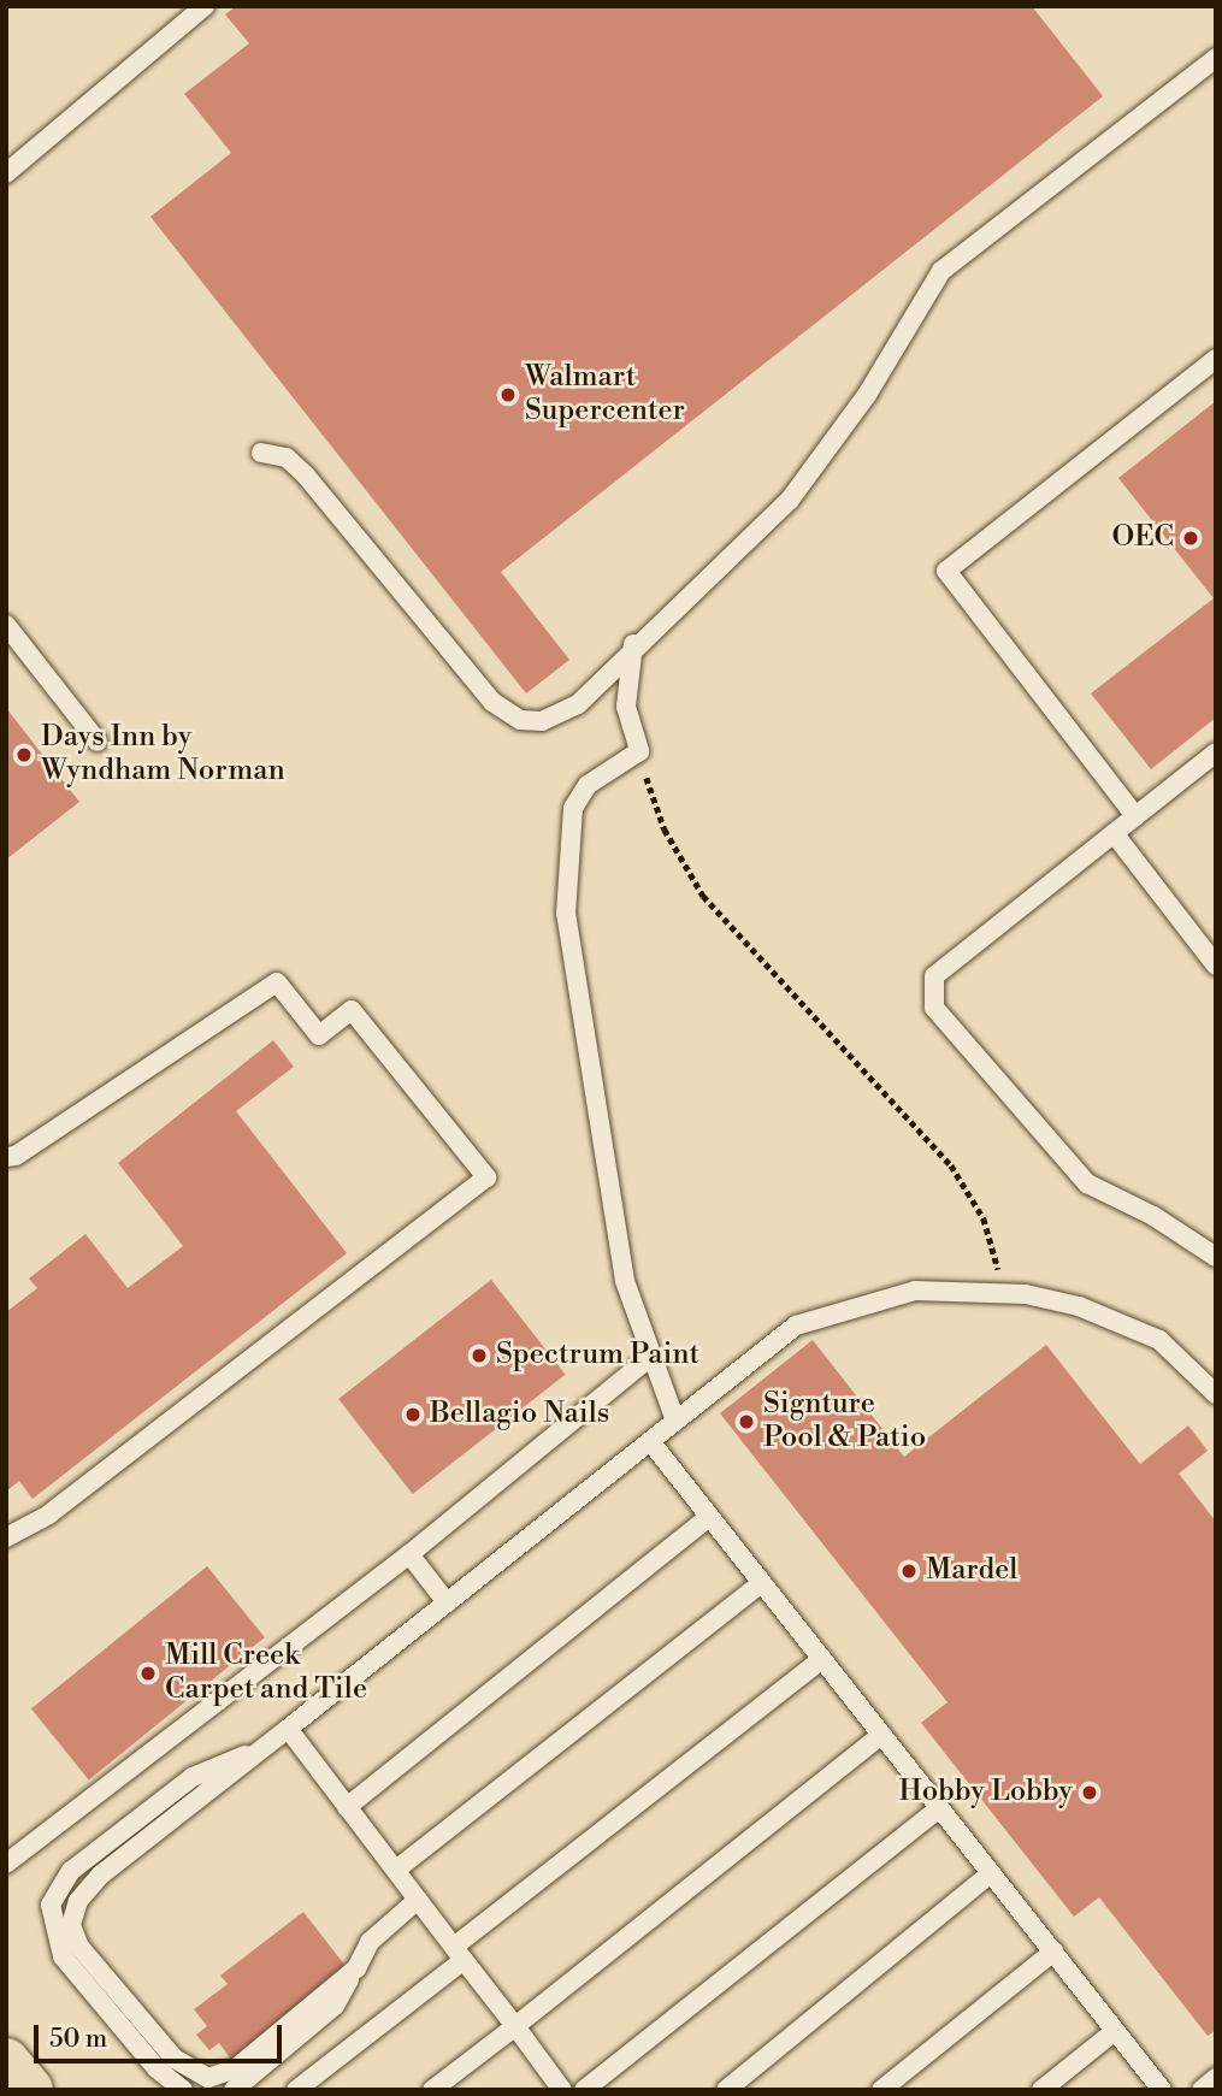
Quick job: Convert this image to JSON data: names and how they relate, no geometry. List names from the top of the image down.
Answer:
{
  "places": [
    "Walmart Supercenter",
    "OEC",
    "Days Inn by Wyndham Norman",
    "Spectrum Paint",
    "Bellagio Nails",
    "Signture Pool & Patio",
    "Mardel",
    "Mill Creek Carpet and Tile",
    "Hobby Lobby"
  ],
  "scale_bar": "50 m"
}
